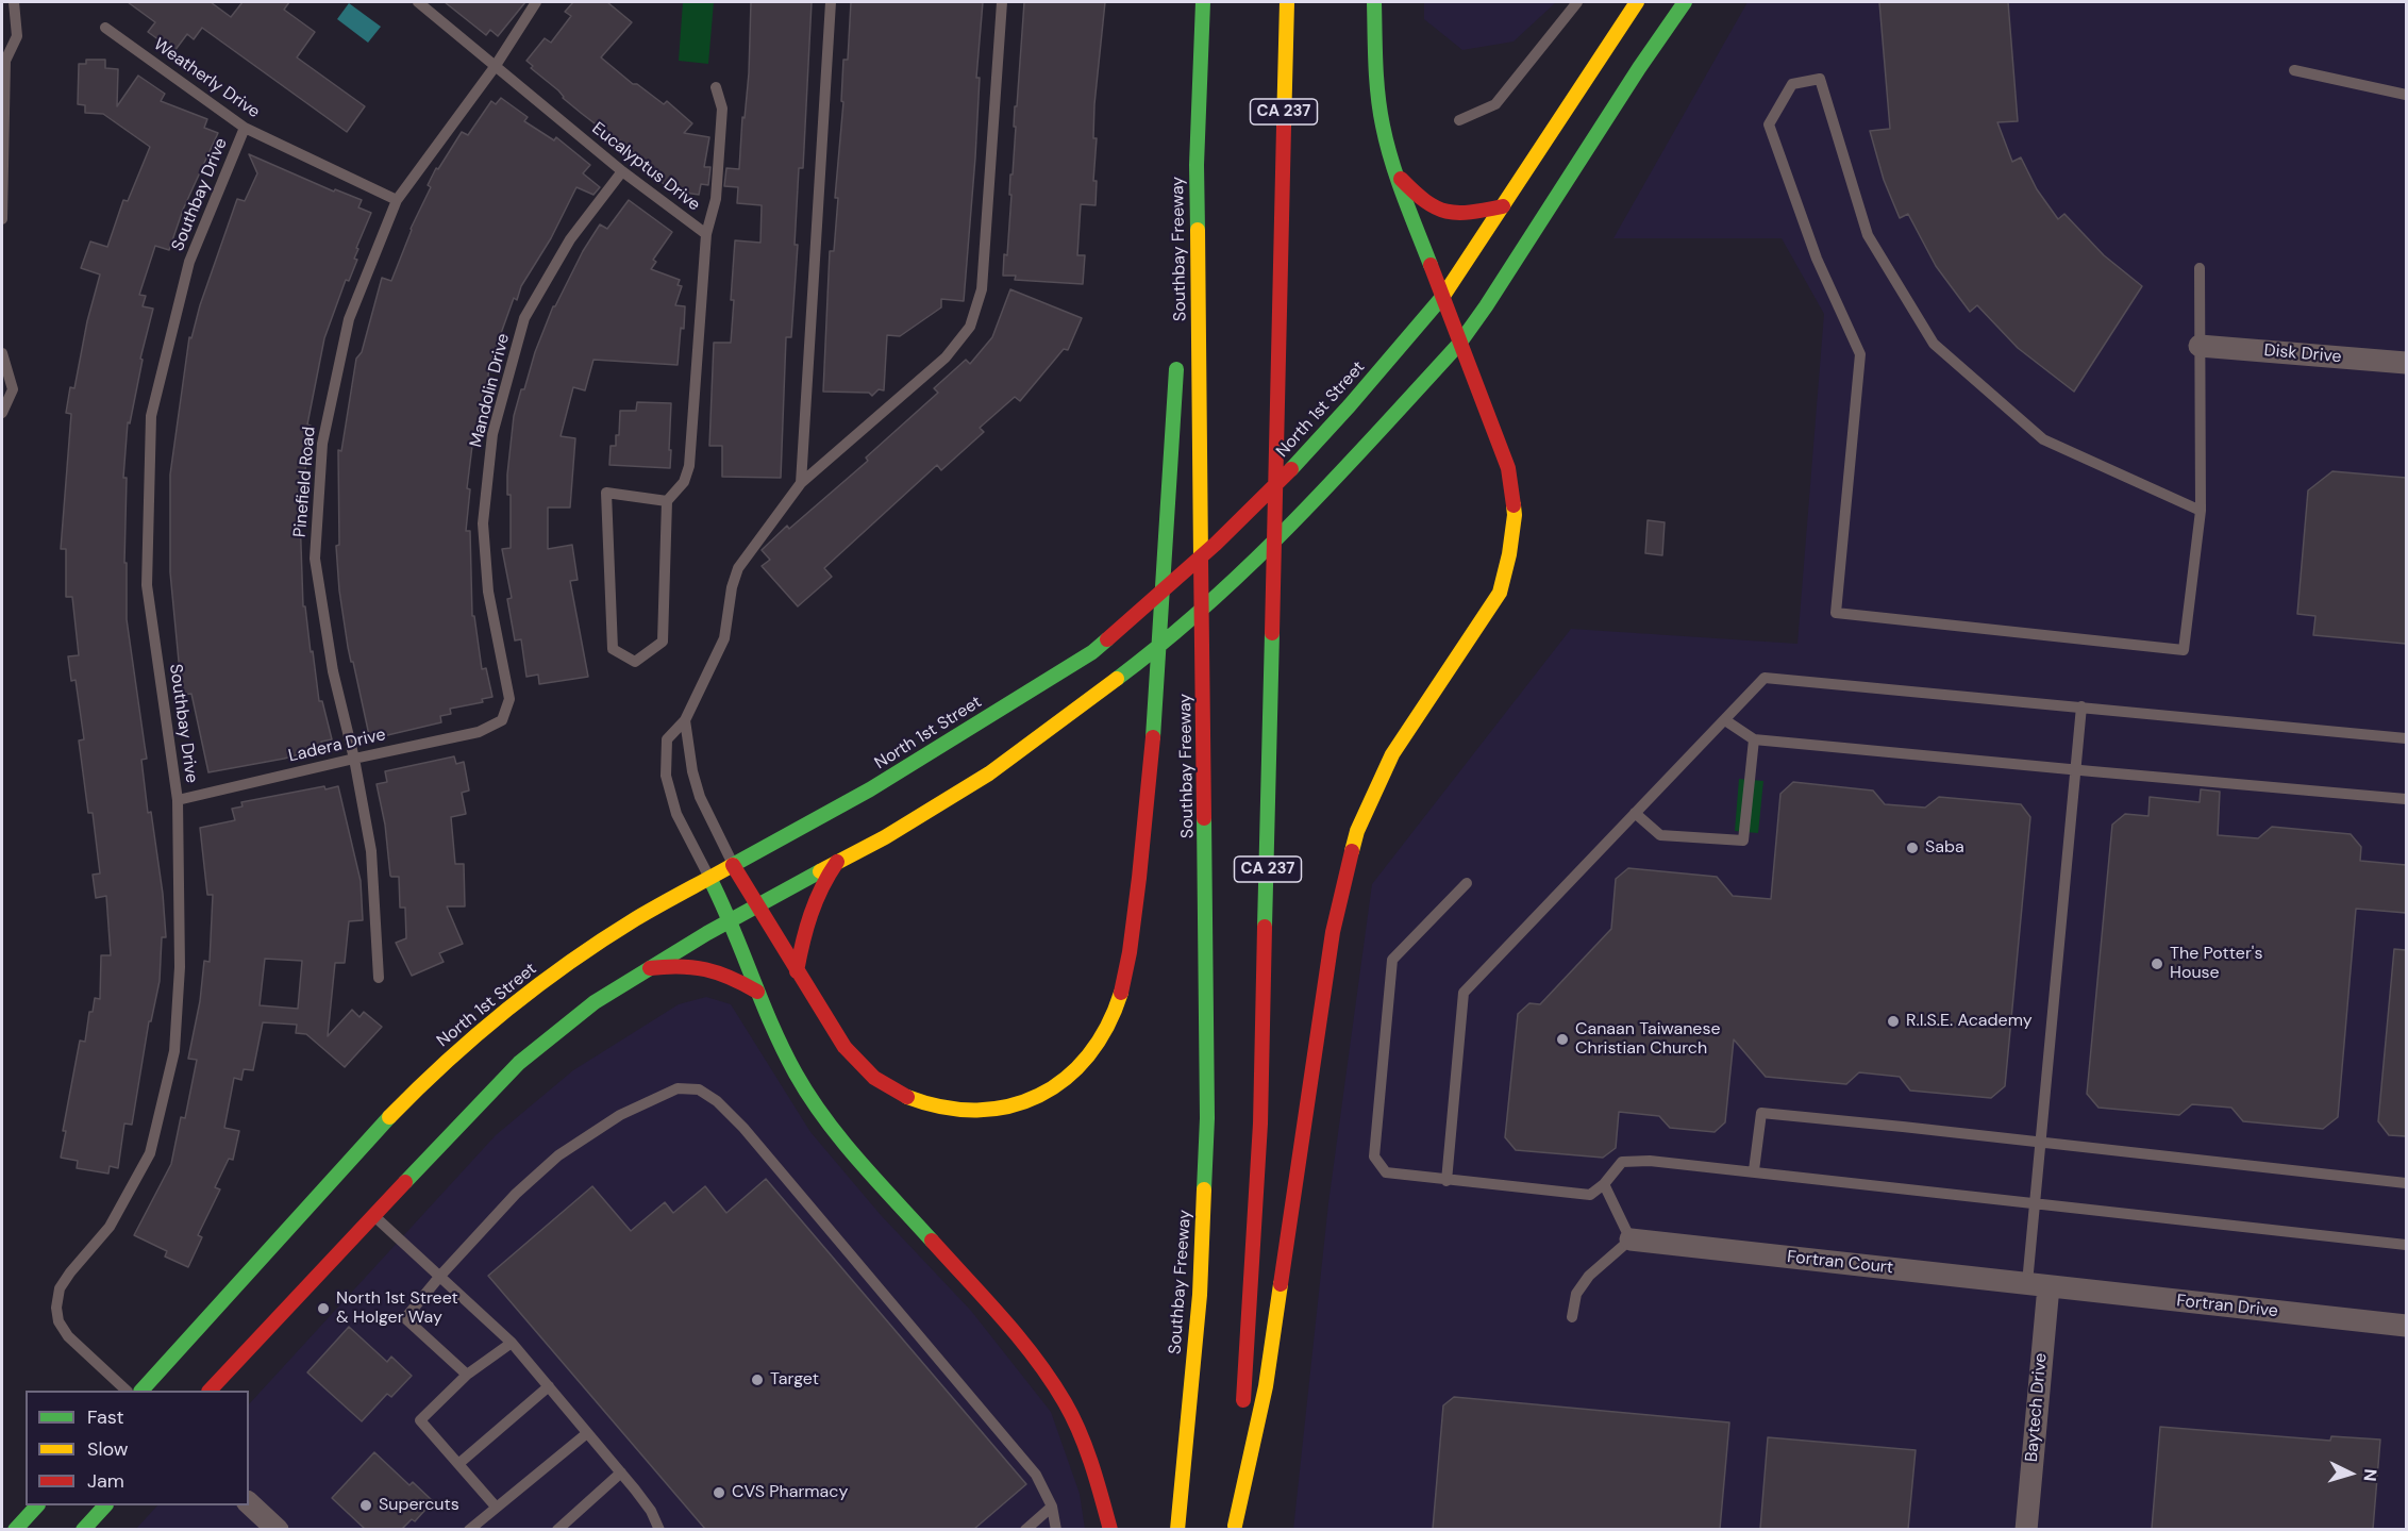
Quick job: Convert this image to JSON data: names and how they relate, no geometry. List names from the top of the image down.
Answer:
{
  "streets": {
    "main road": ["CA 237", "Southbay Freeway", "North 1st Street"],
    "street": [
      "Disk Drive",
      "Fortran Court",
      "Fortran Drive",
      "Baytech Drive"
    ],
    "lane": [
      "Weatherly Drive",
      "Eucalyptus Drive",
      "Southbay Drive",
      "Mandolin Drive",
      "Pinefield Road",
      "Ladera Drive"
    ]
  },
  "crossings": [
    ["Weatherly Drive", "Southbay Drive"],
    ["Weatherly Drive", "Pinefield Road"],
    ["Eucalyptus Drive", "Mandolin Drive"],
    ["Eucalyptus Drive", "Pinefield Road"],
    ["Southbay Drive", "Ladera Drive"],
    ["Mandolin Drive", "Ladera Drive"],
    ["Pinefield Road", "Ladera Drive"],
    ["Fortran Court", "Fortran Drive"],
    ["Fortran Court", "Baytech Drive"],
    ["Fortran Drive", "Baytech Drive"]
  ],
  "places": [
    "Saba",
    "The Potter's House",
    "R.I.S.E. Academy",
    "Canaan Taiwanese Christian Church",
    "North 1st Street & Holger Way",
    "Target",
    "CVS Pharmacy",
    "Supercuts"
  ],
  "legend": ["Fast", "Slow", "Jam"],
  "north": "right"
}
